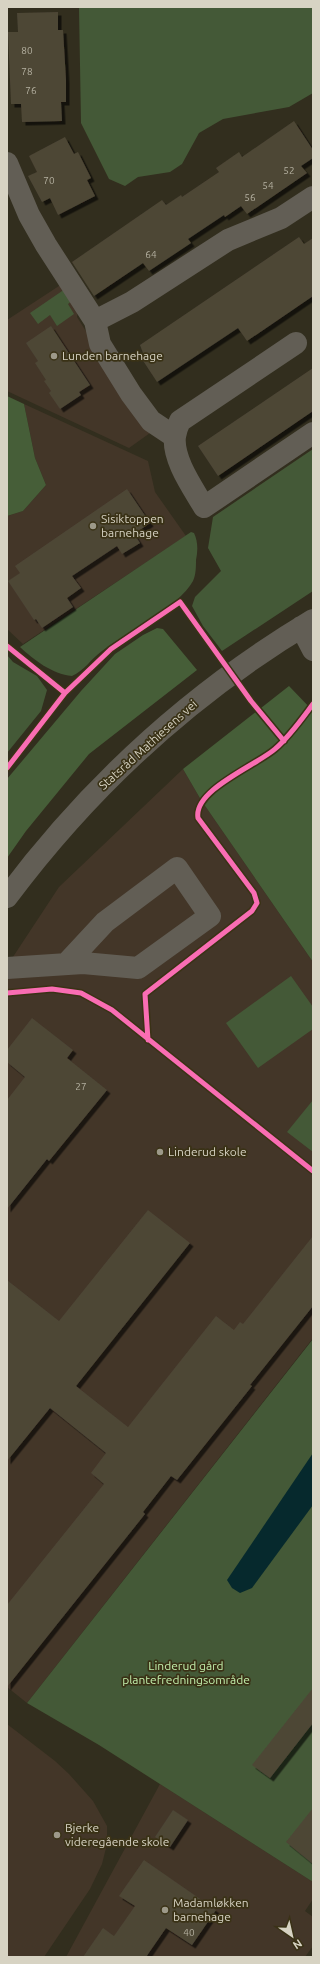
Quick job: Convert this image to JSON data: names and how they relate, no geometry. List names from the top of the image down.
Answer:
{
  "streets": {
    "street": ["Statsråd Mathiesens vei"]
  },
  "parks": ["Linderud gård plantefredningsområde"],
  "places": [
    "Lunden barnehage",
    "Sisiktoppen barnehage",
    "Linderud skole",
    "Bjerke videregående skole",
    "Madamløkken barnehage"
  ],
  "house_numbers": [
    "80",
    "78",
    "76",
    "52",
    "70",
    "54",
    "56",
    "64",
    "27",
    "40"
  ],
  "north": "bottom right"
}
